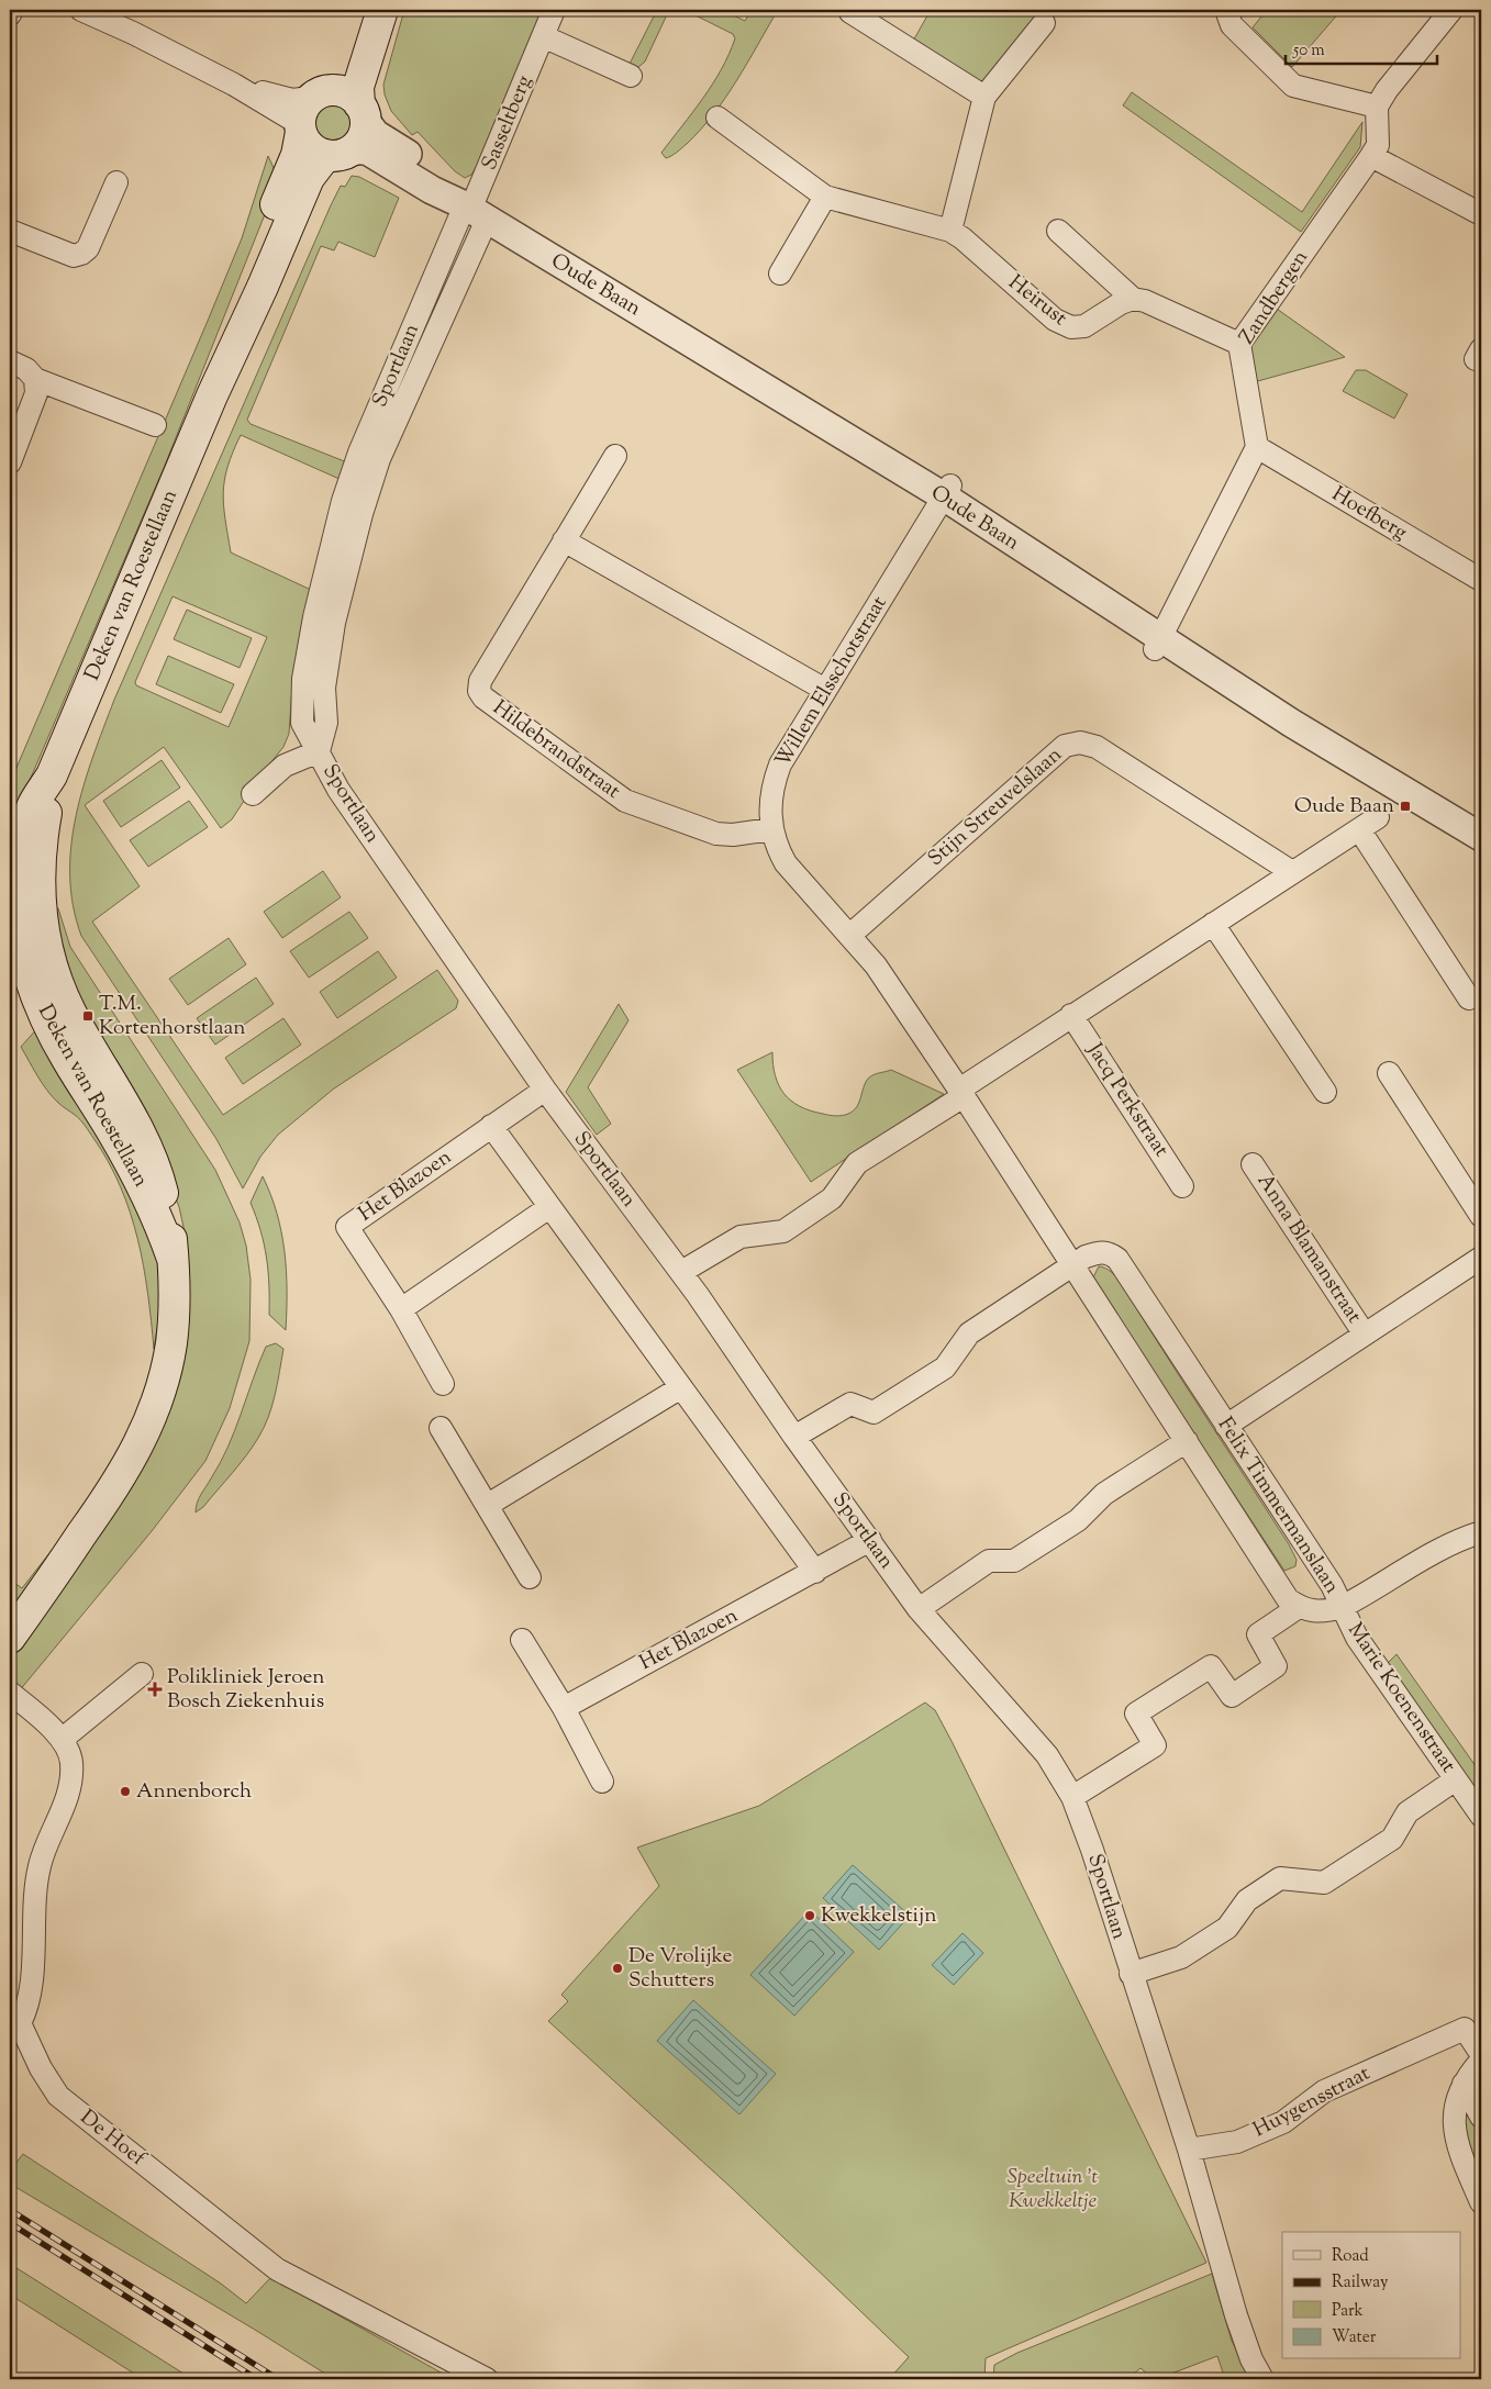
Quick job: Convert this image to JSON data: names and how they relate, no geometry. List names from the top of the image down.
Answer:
{
  "streets": {
    "main road": ["Deken van Roestellaan"],
    "street": [
      "Sasseltberg",
      "Oude Baan",
      "Zandbergen",
      "Heirust",
      "Sportlaan",
      "Hoefberg",
      "Willem Elsschotstraat",
      "Hildebrandstraat",
      "Stijn Streuvelslaan",
      "Jacq Perkstraat",
      "Het Blazoen",
      "Anna Blamanstraat",
      "Felix Timmermanslaan",
      "Marie Koenenstraat",
      "Huygensstraat",
      "De Hoef"
    ]
  },
  "crossings": [
    ["Sasseltberg", "Oude Baan"],
    ["Sasseltberg", "Sportlaan"],
    ["Oude Baan", "Sportlaan"],
    ["Oude Baan", "Deken van Roestellaan"],
    ["Oude Baan", "Willem Elsschotstraat"],
    ["Zandbergen", "Hoefberg"],
    ["Sportlaan", "Het Blazoen"],
    ["Sportlaan", "Huygensstraat"],
    ["Willem Elsschotstraat", "Hildebrandstraat"],
    ["Willem Elsschotstraat", "Stijn Streuvelslaan"],
    ["Willem Elsschotstraat", "Felix Timmermanslaan"],
    ["Anna Blamanstraat", "Felix Timmermanslaan"],
    ["Felix Timmermanslaan", "Marie Koenenstraat"]
  ],
  "parks": ["Speeltuin 't Kwekkeltje"],
  "places": {
    "transit": ["Oude Baan", "T.M. Kortenhorstlaan"],
    "health": ["Polikliniek Jeroen Bosch Ziekenhuis"],
    "other": ["Annenborch", "Kwekkelstijn", "De Vrolijke Schutters"]
  },
  "legend": [
    "Road",
    "Railway",
    "Park",
    "Water"
  ],
  "scale_bar": "50 m"
}
